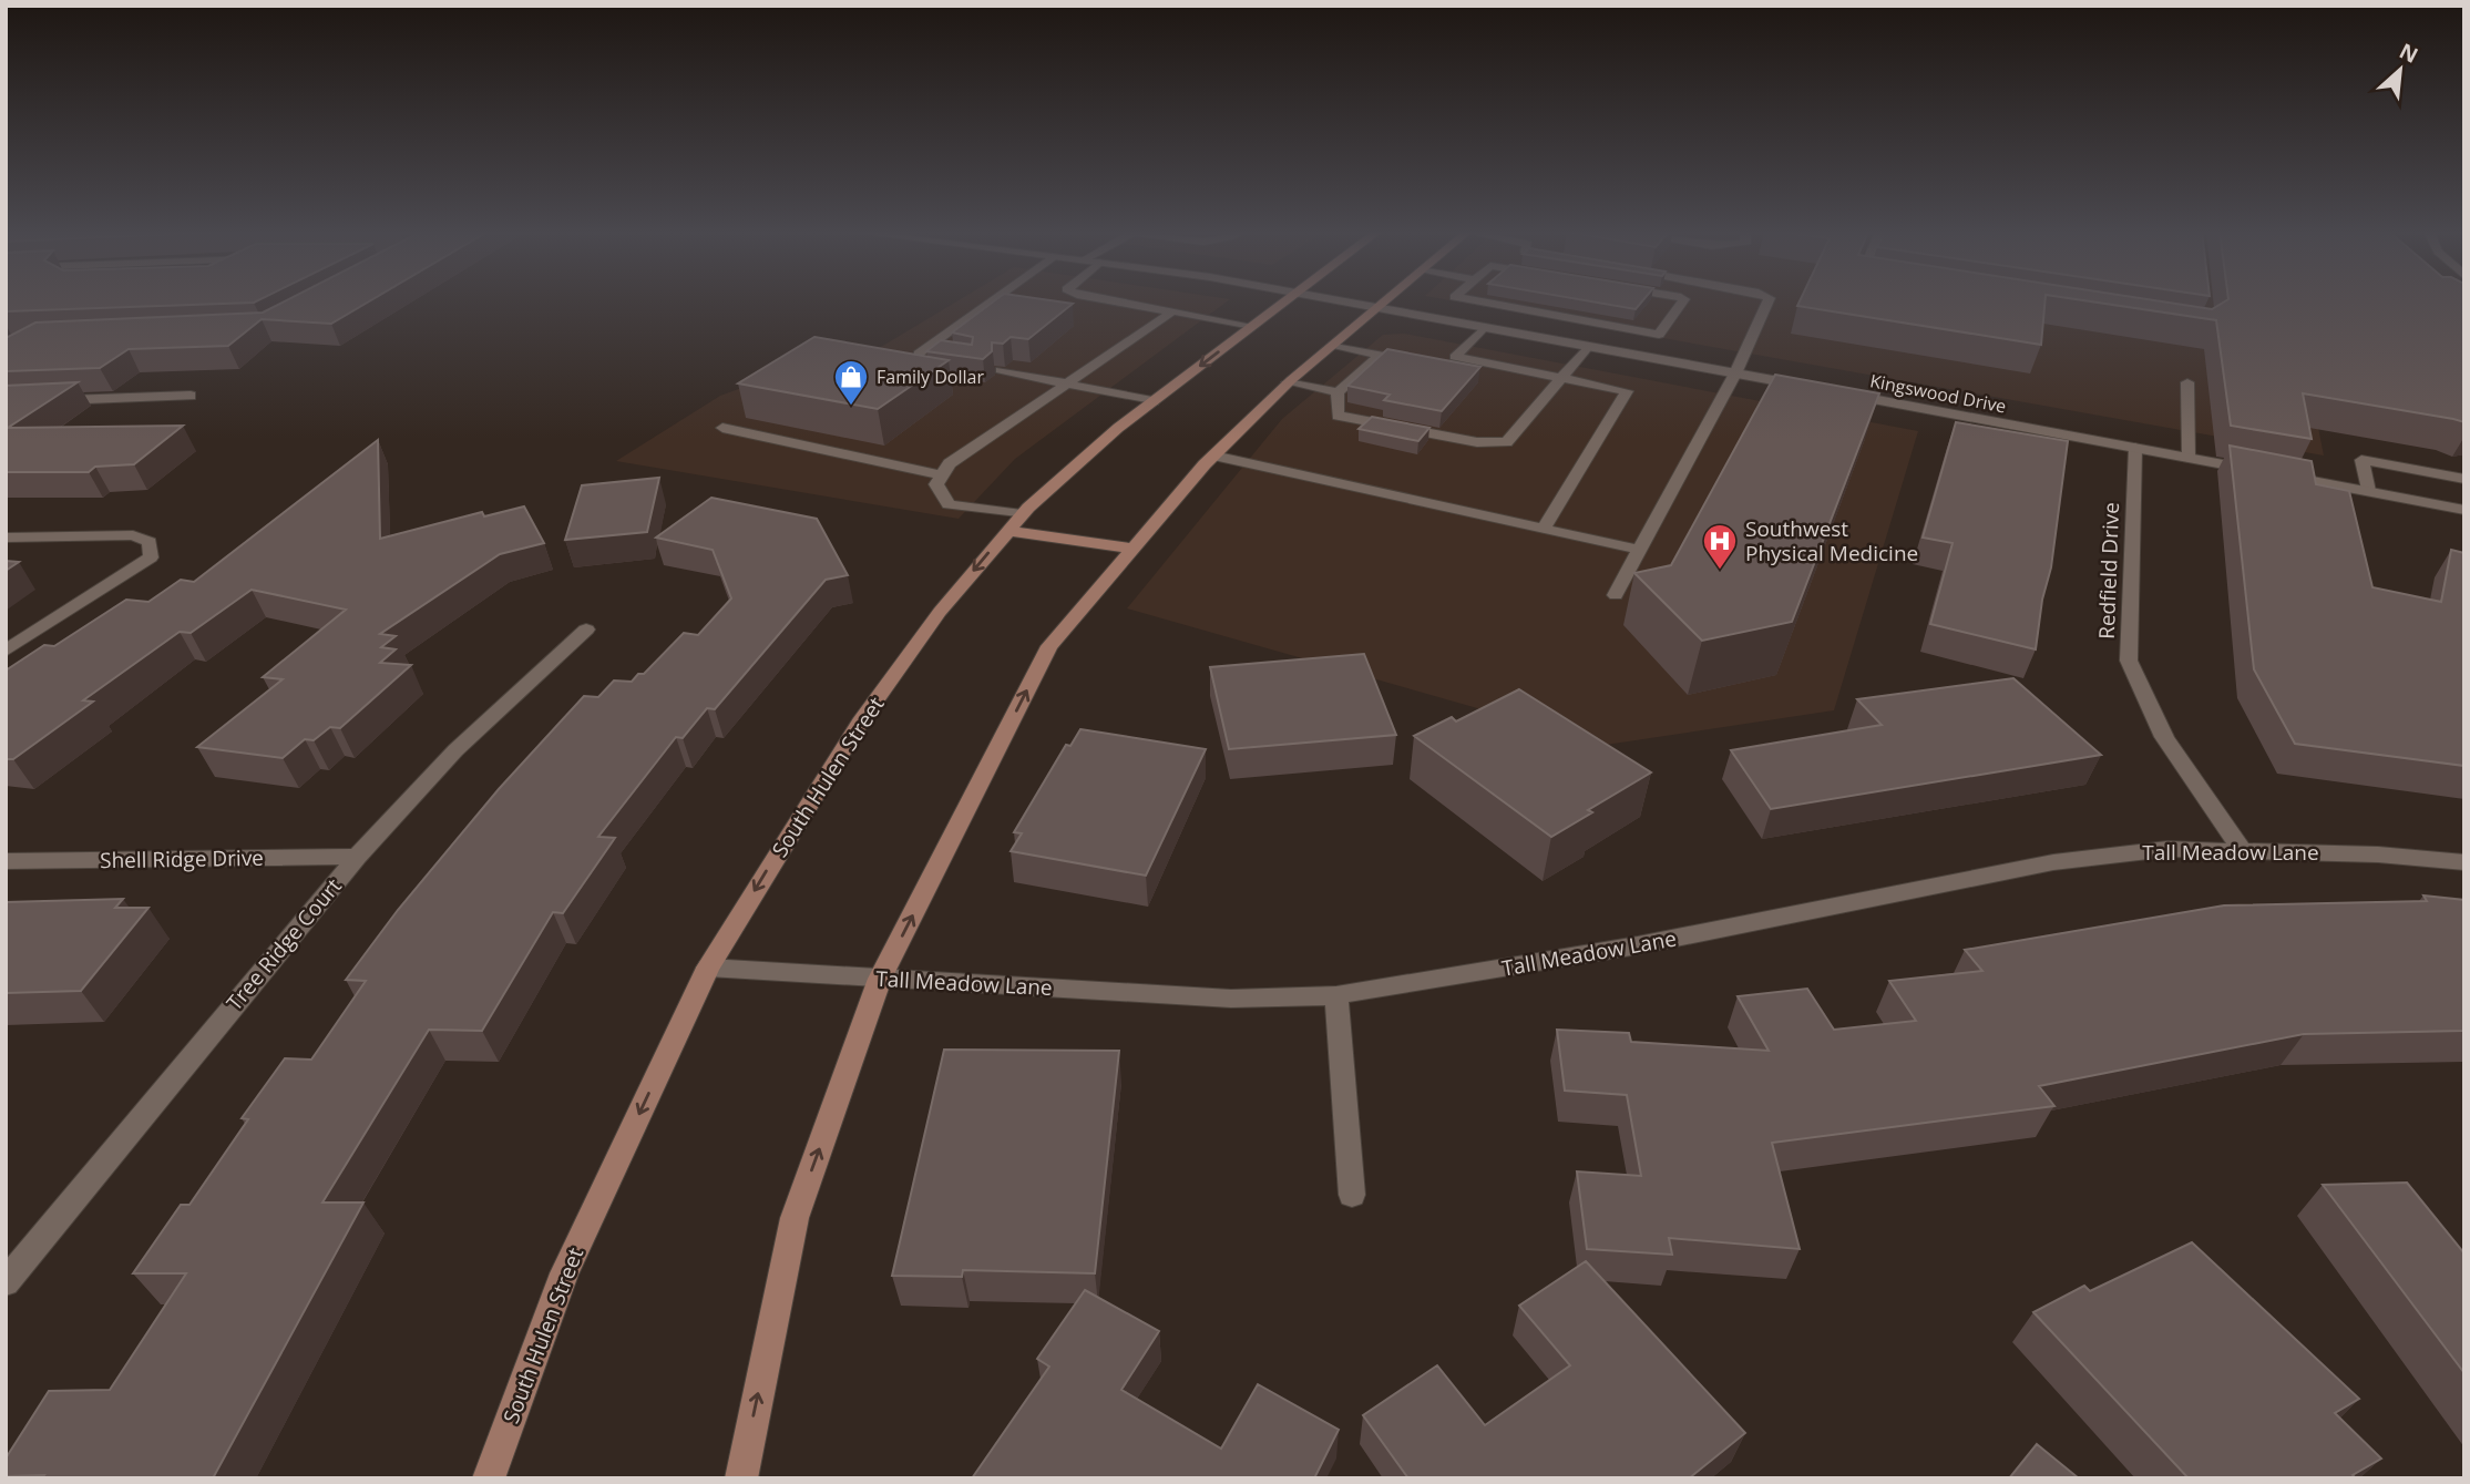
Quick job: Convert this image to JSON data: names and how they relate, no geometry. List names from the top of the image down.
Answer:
{
  "streets": {
    "main road": ["South Hulen Street"],
    "street": [
      "Kingswood Drive",
      "Redfield Drive",
      "Tall Meadow Lane",
      "Shell Ridge Drive",
      "Tree Ridge Court"
    ]
  },
  "crossings": [
    ["Kingswood Drive", "Redfield Drive"],
    ["Redfield Drive", "Tall Meadow Lane"],
    ["South Hulen Street", "Tall Meadow Lane"],
    ["Shell Ridge Drive", "Tree Ridge Court"]
  ],
  "places": {
    "shop": ["Family Dollar"],
    "hospital": ["Southwest Physical Medicine"]
  },
  "north": "top right"
}
